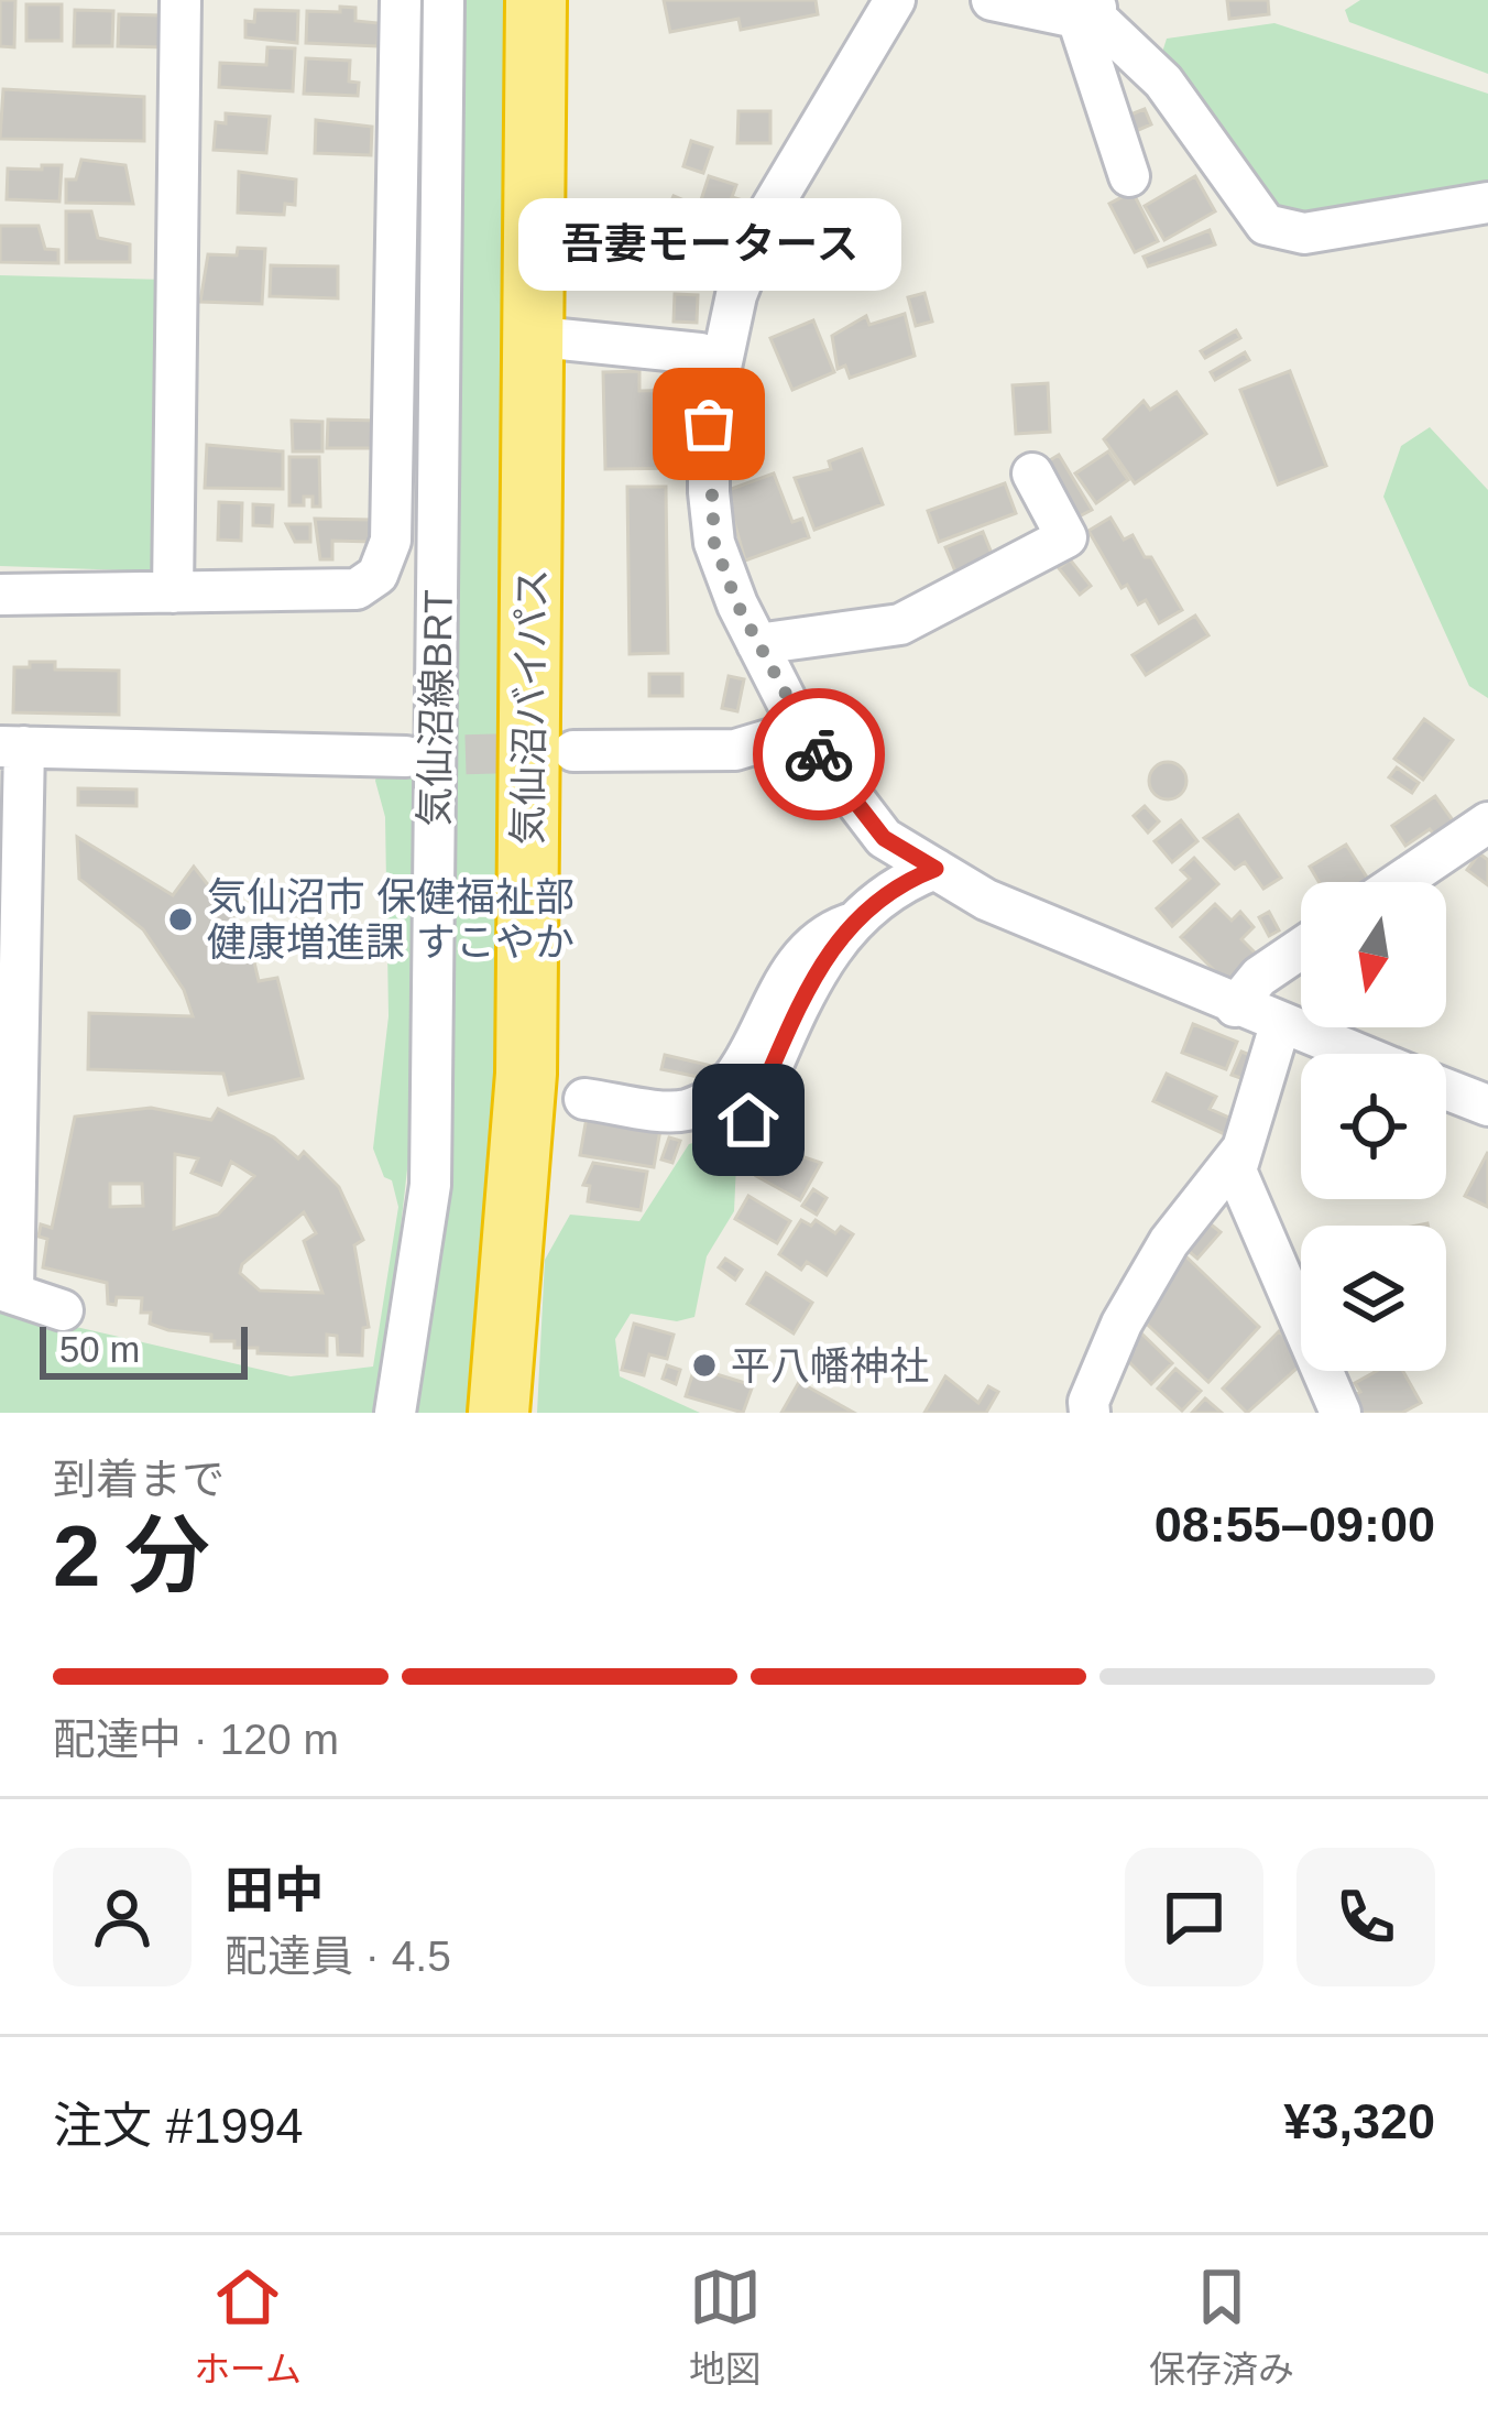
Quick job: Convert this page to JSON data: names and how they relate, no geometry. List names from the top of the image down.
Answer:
{
  "streets": {
    "highway": ["気仙沼バイパス"],
    "street": ["気仙沼線BRT"]
  },
  "places": ["吾妻モータース", "気仙沼市 保健福祉部 健康増進課 すこやか", "平八幡神社"],
  "scale_bar": "50 m",
  "north": "bottom",
  "page": {
    "bubble": "吾妻モータース",
    "scale": "50 m",
    "heading": ["2 分", "到着まで", "08:55–09:00"],
    "panel": [
      "田中",
      "配達員 · 4.5",
      "注文 #1994",
      "¥3,320"
    ],
    "bar": "配達中 · 120 m",
    "tabs": ["ホーム", "地図", "保存済み"]
  }
}
